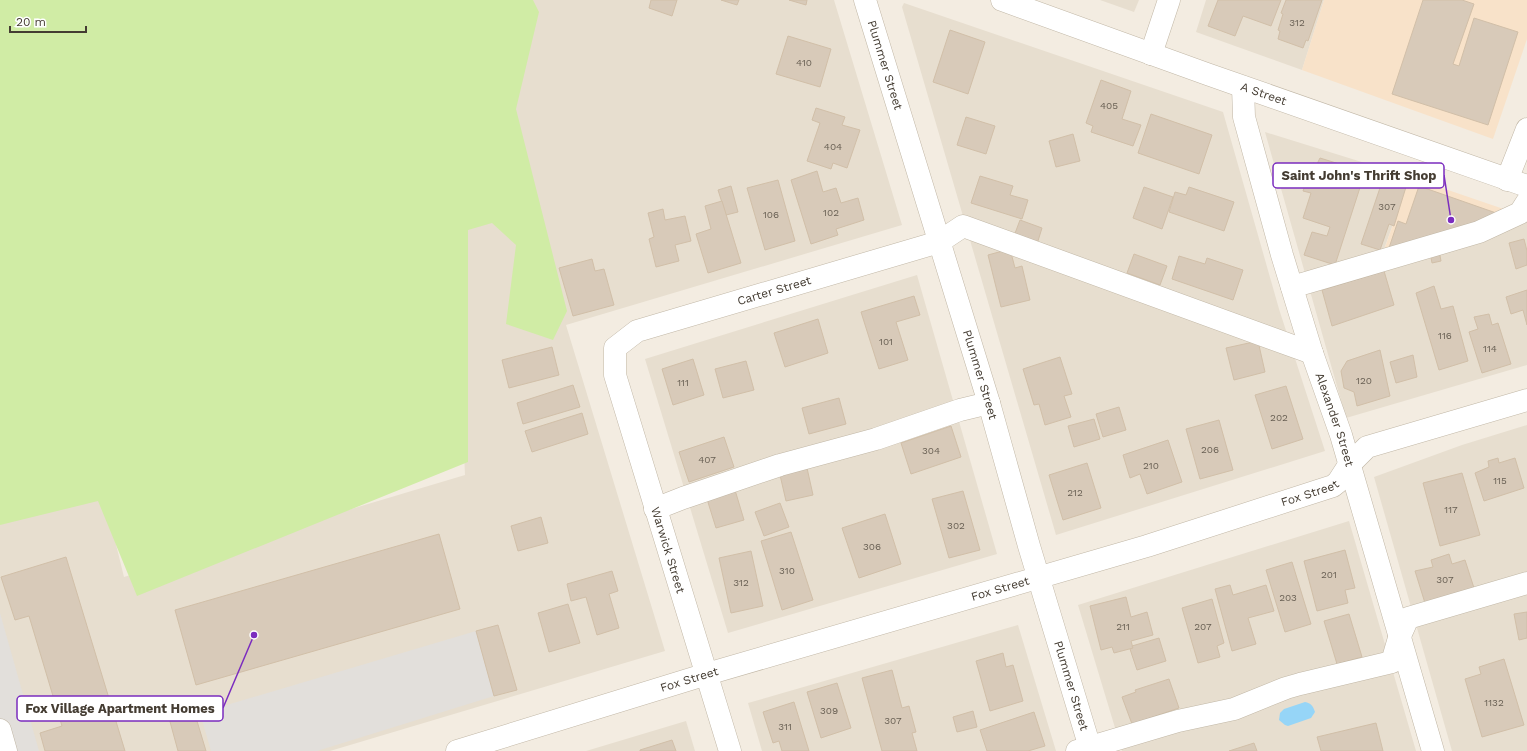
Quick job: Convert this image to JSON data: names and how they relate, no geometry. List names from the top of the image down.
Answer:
{
  "streets": {
    "street": [
      "Plummer Street",
      "A Street",
      "Carter Street",
      "Alexander Street",
      "Fox Street",
      "Warwick Street"
    ]
  },
  "crossings": [
    ["Plummer Street", "Carter Street"],
    ["Plummer Street", "Fox Street"],
    ["A Street", "Alexander Street"],
    ["Carter Street", "Alexander Street"],
    ["Carter Street", "Warwick Street"],
    ["Alexander Street", "Fox Street"],
    ["Fox Street", "Warwick Street"]
  ],
  "places": ["Saint John's Thrift Shop", "Fox Village Apartment Homes"],
  "house_numbers": [
    "312",
    "410",
    "405",
    "404",
    "307",
    "102",
    "106",
    "116",
    "101",
    "114",
    "120",
    "111",
    "202",
    "206",
    "304",
    "407",
    "210",
    "115",
    "212",
    "117",
    "302",
    "306",
    "310",
    "201",
    "307",
    "312",
    "203",
    "211",
    "207",
    "1132",
    "309",
    "307",
    "311"
  ],
  "scale_bar": "20 m"
}
